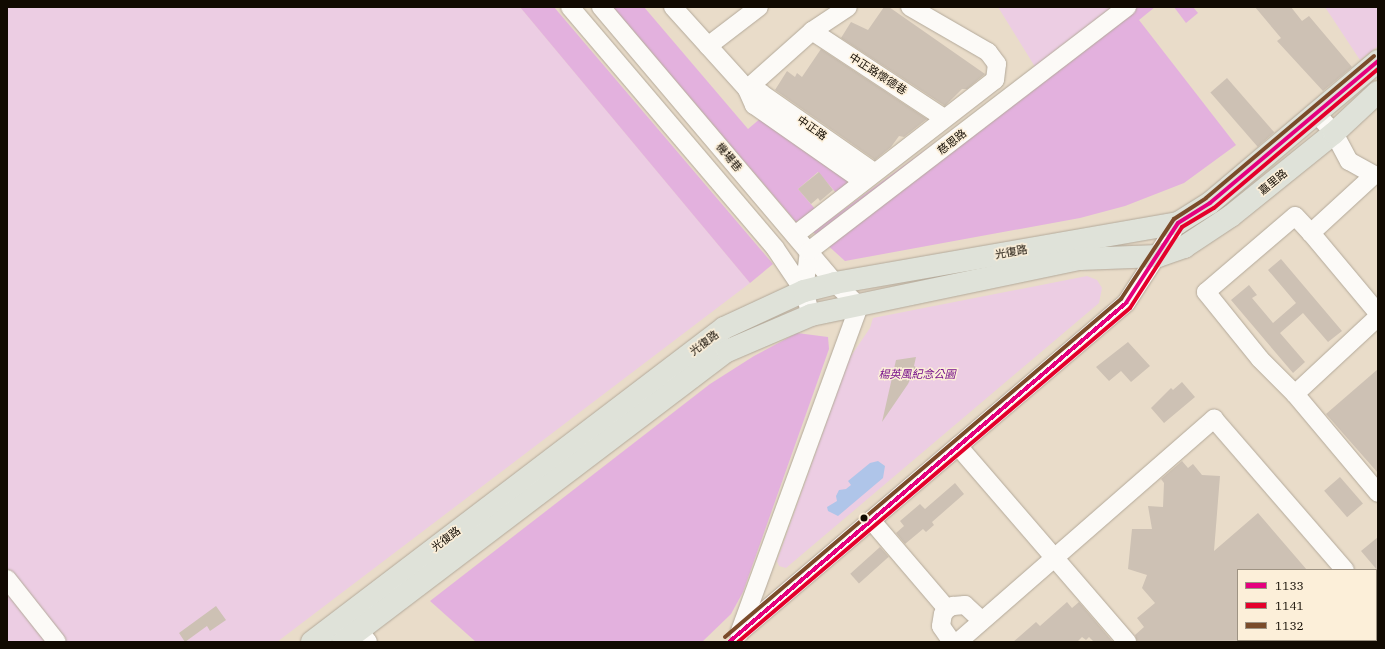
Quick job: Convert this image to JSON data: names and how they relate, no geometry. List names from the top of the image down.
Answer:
{
  "streets": {
    "main road": ["嘉里路", "光復路"],
    "street": [
      "中正路懷德巷",
      "中正路",
      "慈恩路",
      "機場巷"
    ]
  },
  "crossings": [
    ["慈恩路", "機場巷"],
    ["機場巷", "光復路"],
    ["嘉里路", "光復路"]
  ],
  "parks": ["楊英風紀念公園"],
  "lines": ["transit line 1132", "transit line 1133", "transit line 1141"],
  "legend": ["1133", "1141", "1132"]
}
